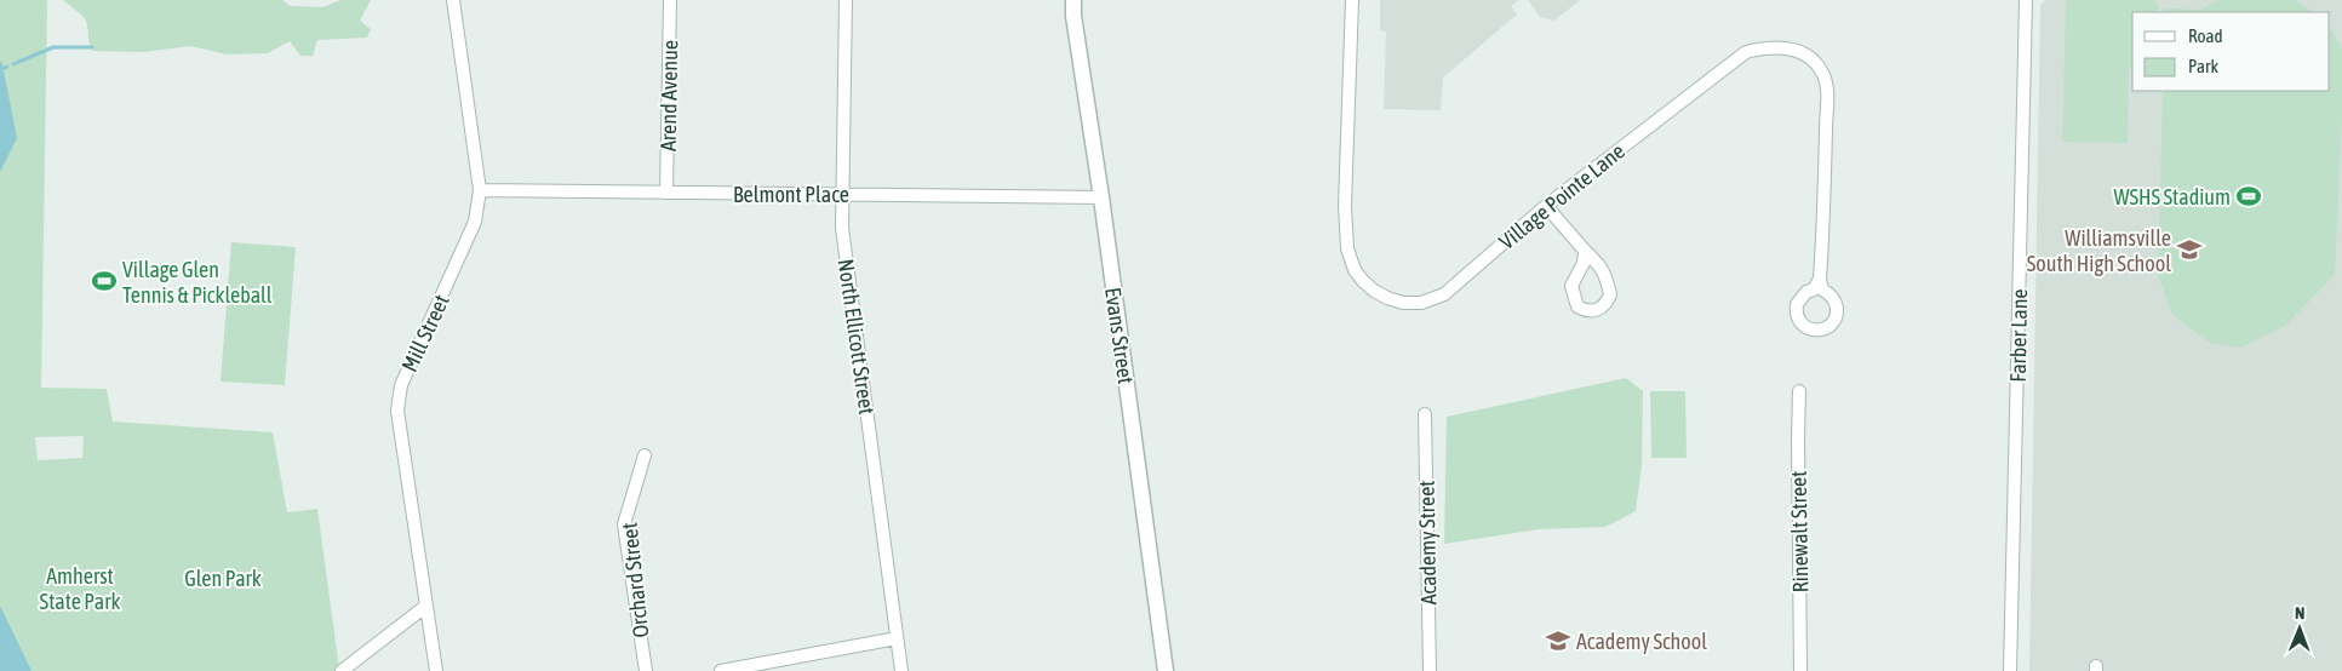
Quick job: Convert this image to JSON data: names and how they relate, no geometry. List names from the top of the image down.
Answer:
{
  "streets": {
    "street": [
      "Arend Avenue",
      "Belmont Place",
      "Village Pointe Lane",
      "Mill Street",
      "Evans Street",
      "Farber Lane",
      "North Ellicott Street",
      "Rinewalt Street",
      "Academy Street",
      "Orchard Street"
    ]
  },
  "crossings": [
    ["Arend Avenue", "Belmont Place"],
    ["Belmont Place", "Mill Street"],
    ["Belmont Place", "Evans Street"],
    ["Belmont Place", "North Ellicott Street"]
  ],
  "parks": ["Amherst State Park", "Glen Park"],
  "places": {
    "sports": ["WSHS Stadium", "Village Glen Tennis & Pickleball"],
    "school or university": ["Williamsville South High School", "Academy School"]
  },
  "legend": ["Road", "Park"],
  "north": "top"
}
